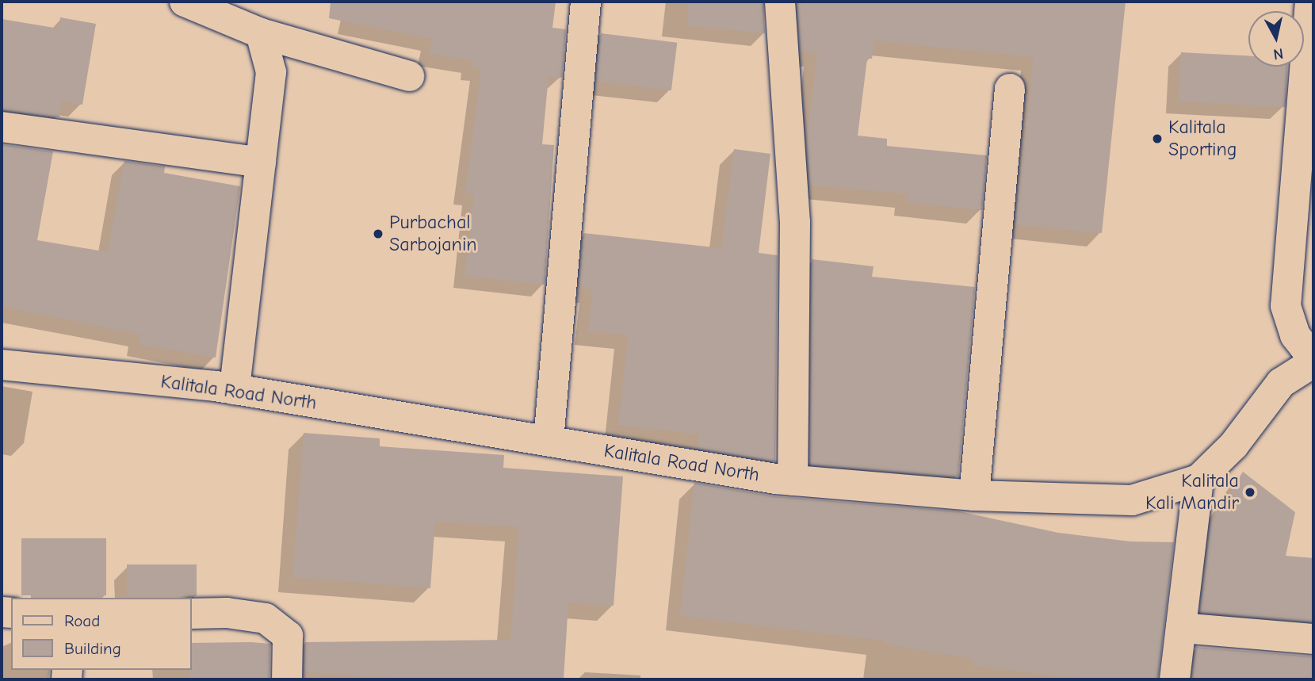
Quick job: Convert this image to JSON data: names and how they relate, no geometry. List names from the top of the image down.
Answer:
{
  "streets": {
    "street": ["Kalitala Road North"]
  },
  "places": ["Kalitala Sporting", "Purbachal Sarbojanin", "Kalitala Kali Mandir"],
  "legend": ["Road", "Building"],
  "north": "bottom"
}
